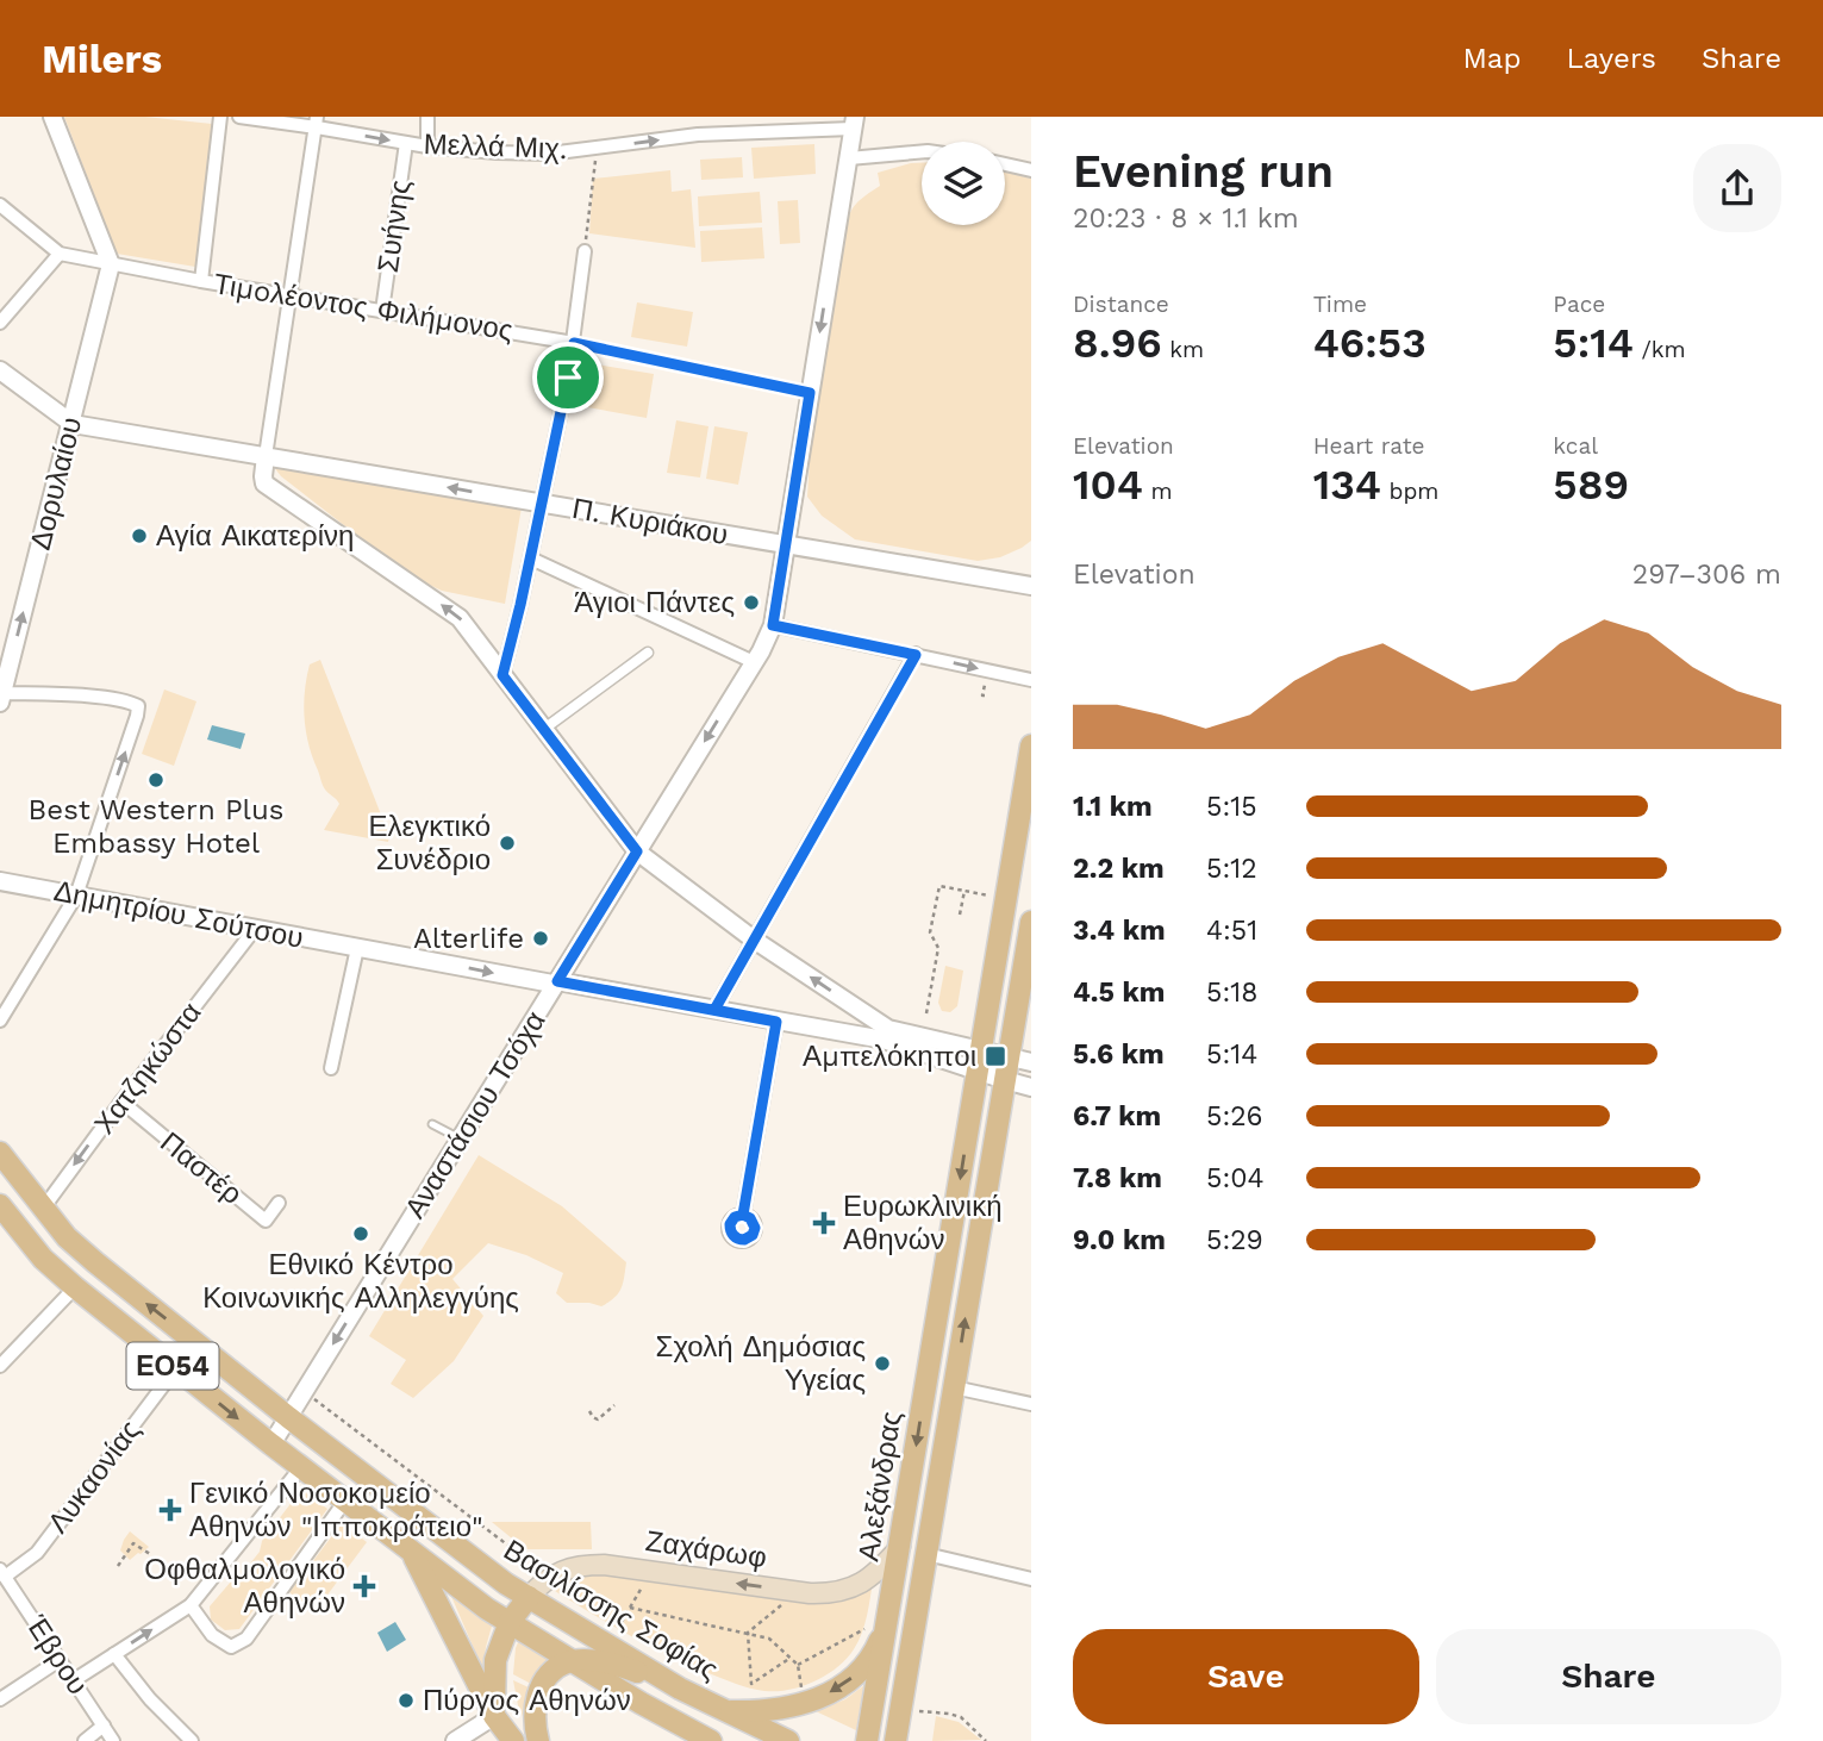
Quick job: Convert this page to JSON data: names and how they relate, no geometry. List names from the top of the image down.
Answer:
{
  "streets": {
    "main road": [
      "ΕΟ54",
      "Αλεξάνδρας",
      "Ζαχάρωφ",
      "Βασιλίσσης Σοφίας"
    ],
    "street": [
      "Μελλά Μιχ.",
      "Συήνης",
      "Τιμoλέοντος Φιλήμονος",
      "Δορυλαίου",
      "Π. Κυριάκου",
      "Δημητρίου Σούτσου",
      "Χατζηκώστα",
      "Αναστάσιου Τσόχα",
      "Παστέρ",
      "Λυκαονίας",
      "Έβρου"
    ]
  },
  "crossings": [
    ["Μελλά Μιχ.", "Συήνης"],
    ["Μελλά Μιχ.", "Αναστάσιου Τσόχα"],
    ["Συήνης", "Τιμoλέοντος Φιλήμονος"],
    ["Τιμoλέοντος Φιλήμονος", "Δορυλαίου"],
    ["Τιμoλέοντος Φιλήμονος", "Αναστάσιου Τσόχα"],
    ["Δορυλαίου", "Π. Κυριάκου"],
    ["Π. Κυριάκου", "Αναστάσιου Τσόχα"],
    ["Δημητρίου Σούτσου", "Χατζηκώστα"],
    ["Δημητρίου Σούτσου", "Αναστάσιου Τσόχα"],
    ["Δημητρίου Σούτσου", "Αλεξάνδρας"],
    ["Χατζηκώστα", "Παστέρ"],
    ["Χατζηκώστα", "Βασιλίσσης Σοφίας"],
    ["Αναστάσιου Τσόχα", "Βασιλίσσης Σοφίας"],
    ["ΕΟ54", "Ζαχάρωφ"],
    ["ΕΟ54", "Βασιλίσσης Σοφίας"],
    ["Λυκαονίας", "Βασιλίσσης Σοφίας"],
    ["Λυκαονίας", "Έβρου"],
    ["Αλεξάνδρας", "Ζαχάρωφ"],
    ["Ζαχάρωφ", "Βασιλίσσης Σοφίας"]
  ],
  "one_way": ["Μελλά Μιχ.", "Δορυλαίου", "Χατζηκώστα"],
  "places": {
    "other": [
      "Αγία Αικατερίνη",
      "Άγιοι Πάντες",
      "Best Western Plus Embassy Hotel",
      "Ελεγκτικό Συνέδριο",
      "Alterlife",
      "Εθνικό Κέντρο Κοινωνικής Αλληλεγγύης",
      "Σχολή Δημόσιας Υγείας",
      "Πύργος Αθηνών"
    ],
    "transit": ["Αμπελόκηποι"],
    "health": ["Ευρωκλινική Αθηνών", "Γενικό Νοσοκομείο Αθηνών \"Ιπποκράτειο\"", "Οφθαλμολογικό Αθηνών"]
  },
  "page": {
    "header": "Milers",
    "nav": ["Map", "Layers", "Share"],
    "heading": ["Evening run", "20:23 · 8 × 1.1 km"],
    "stats": [
      ["Distance", "8.96 km"],
      ["Time", "46:53"],
      ["Pace", "5:14 /km"],
      ["Elevation", "104 m"],
      ["Heart rate", "134 bpm"],
      ["kcal", "589"]
    ],
    "chart": ["Elevation", "297–306 m"],
    "list": [
      {
        "name": "1.1 km",
        "note": "5:15"
      },
      {
        "name": "2.2 km",
        "note": "5:12"
      },
      {
        "name": "3.4 km",
        "note": "4:51"
      },
      {
        "name": "4.5 km",
        "note": "5:18"
      },
      {
        "name": "5.6 km",
        "note": "5:14"
      },
      {
        "name": "6.7 km",
        "note": "5:26"
      },
      {
        "name": "7.8 km",
        "note": "5:04"
      },
      {
        "name": "9.0 km",
        "note": "5:29"
      }
    ],
    "buttons": ["Save", "Share"]
  }
}
